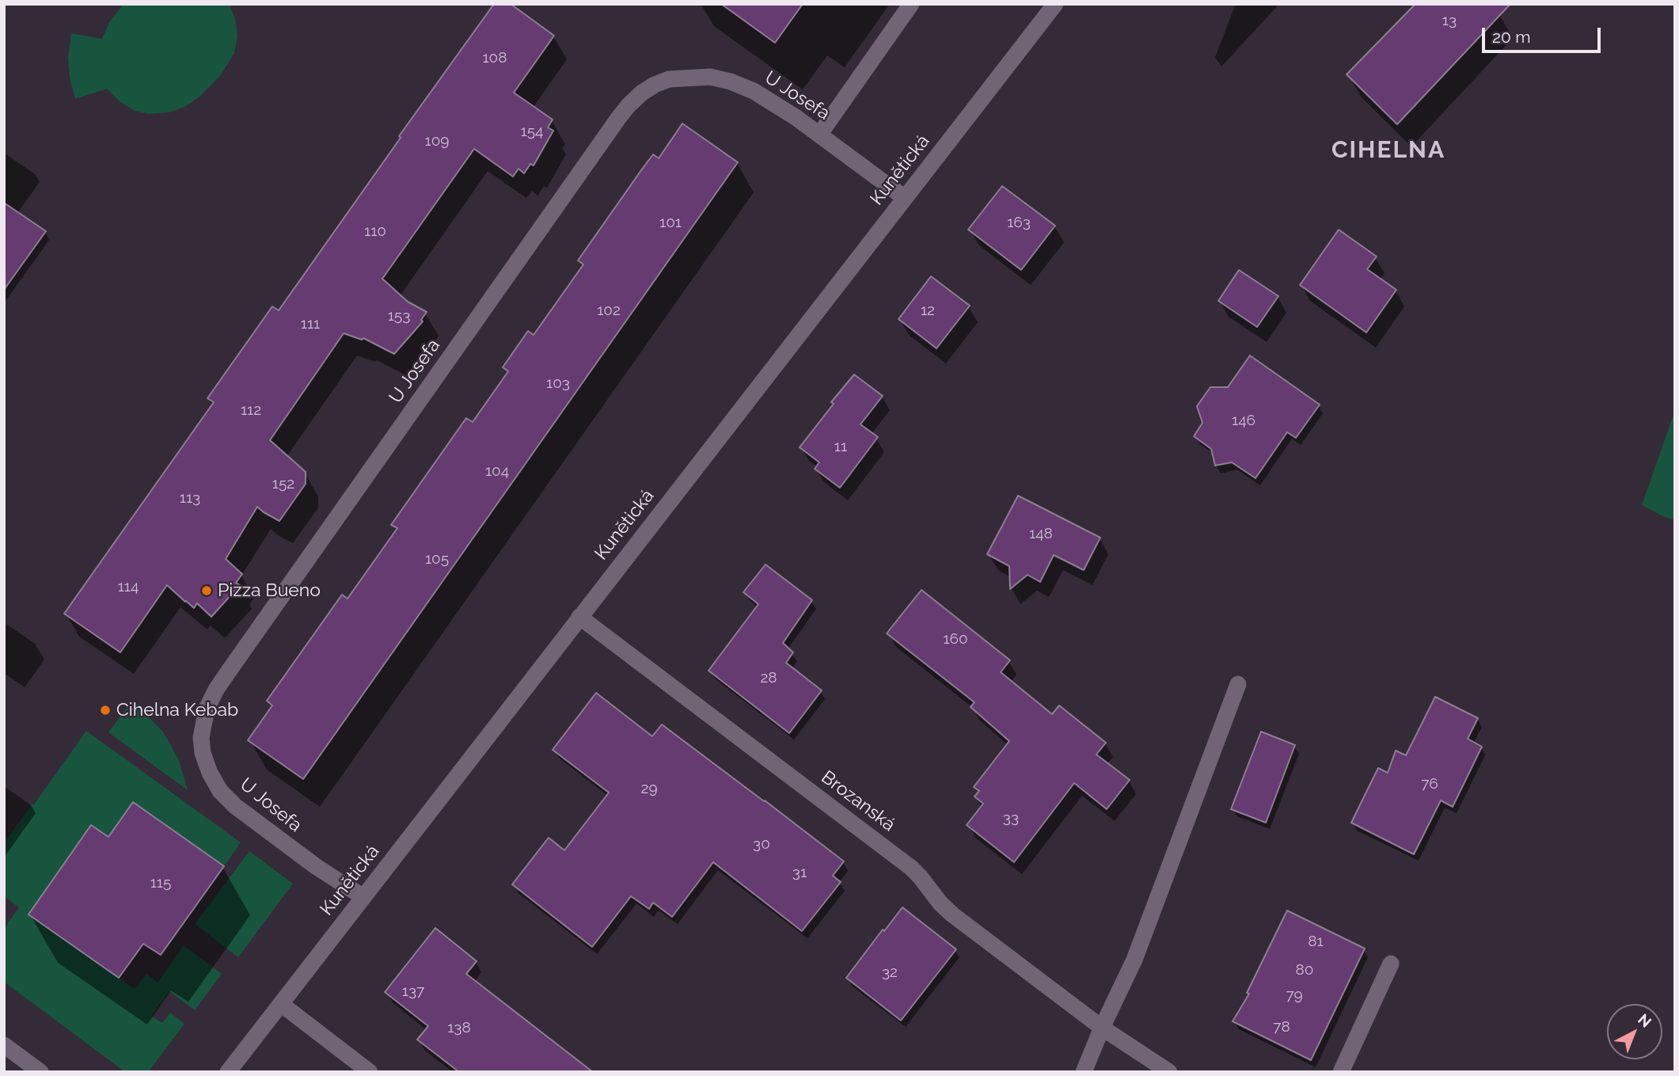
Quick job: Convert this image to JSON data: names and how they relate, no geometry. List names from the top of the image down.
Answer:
{
  "streets": {
    "street": ["U Josefa", "Kunětická", "Brozanská"]
  },
  "crossings": [
    ["U Josefa", "Kunětická"],
    ["Kunětická", "Brozanská"]
  ],
  "districts": ["CIHELNA"],
  "places": ["Pizza Bueno", "Cihelna Kebab"],
  "house_numbers": [
    "13",
    "108",
    "154",
    "109",
    "101",
    "163",
    "110",
    "102",
    "12",
    "153",
    "111",
    "103",
    "112",
    "146",
    "11",
    "104",
    "152",
    "113",
    "148",
    "105",
    "114",
    "160",
    "28",
    "76",
    "29",
    "33",
    "30",
    "31",
    "115",
    "81",
    "80",
    "32",
    "137",
    "79",
    "78",
    "138"
  ],
  "scale_bar": "20 m",
  "north": "top right"
}
